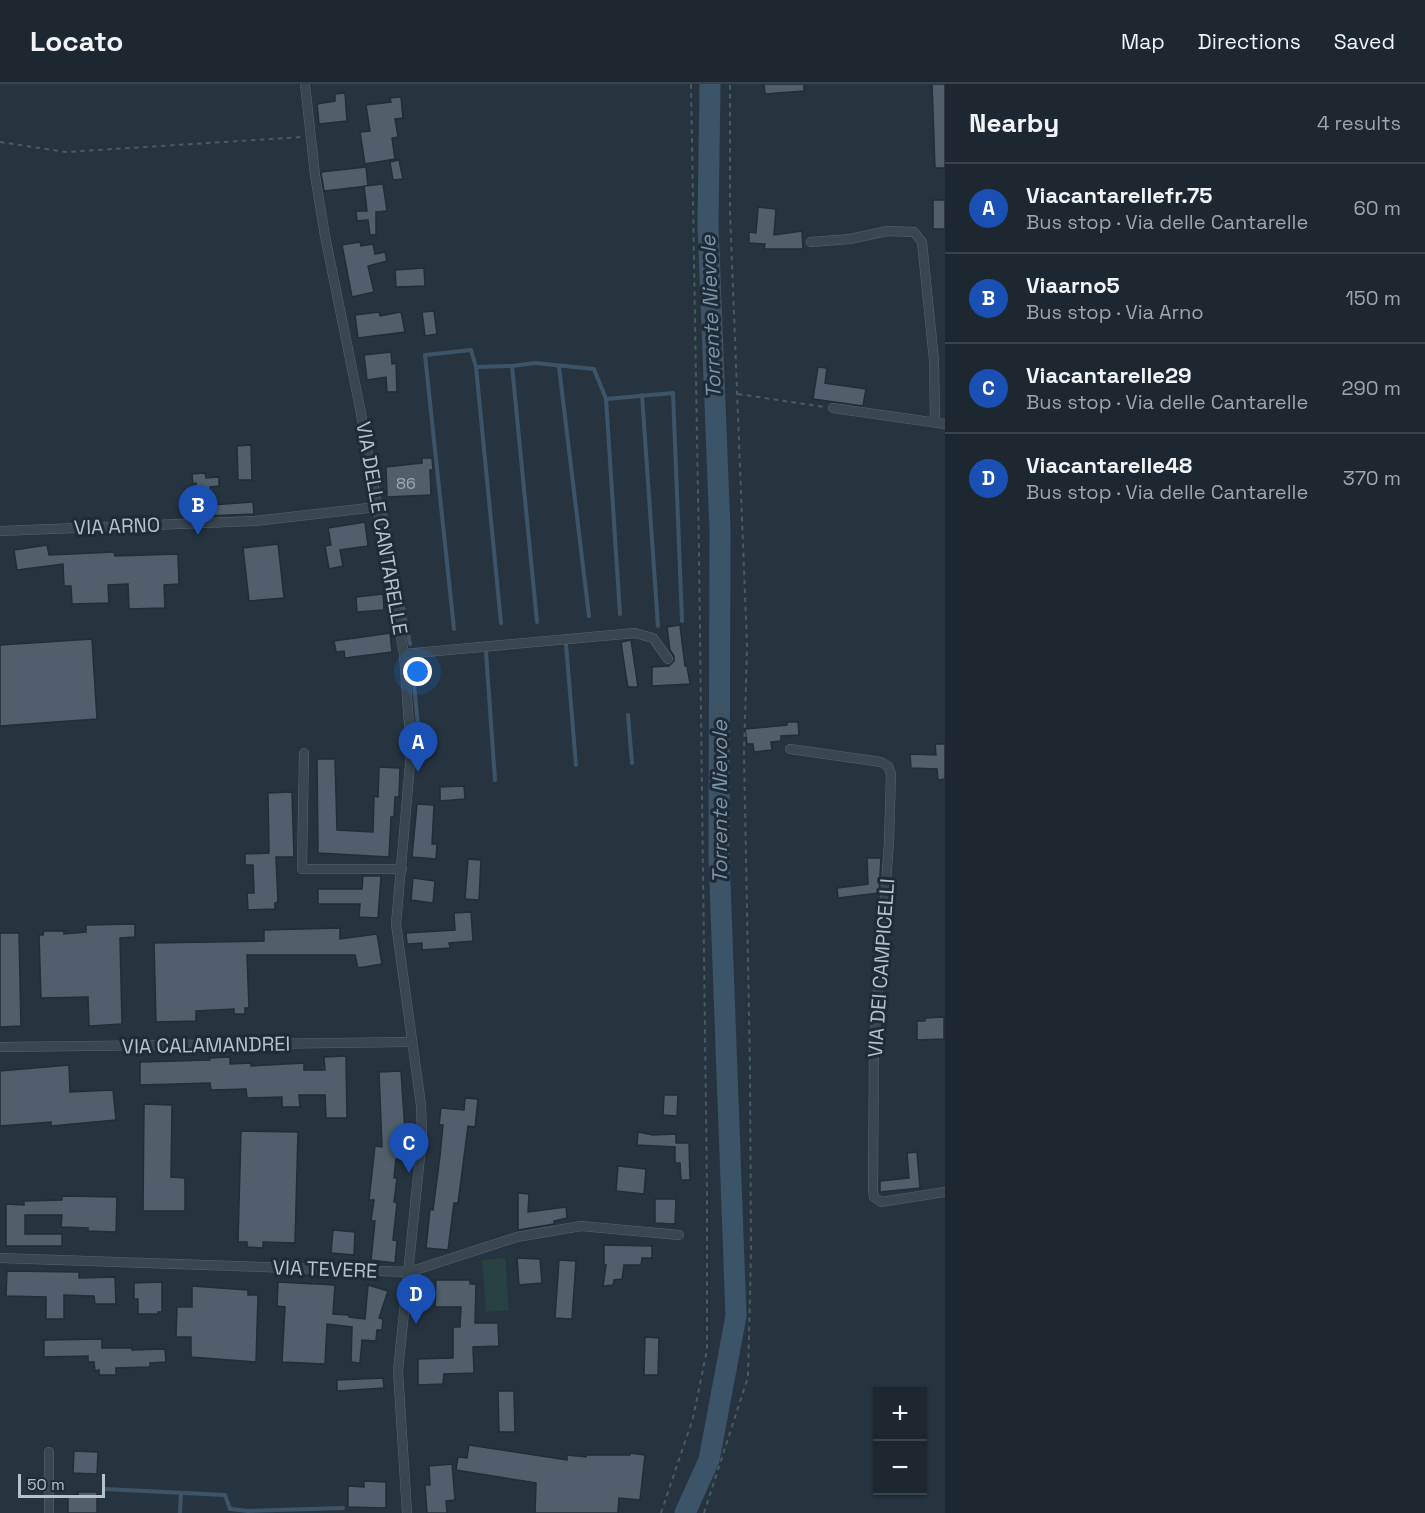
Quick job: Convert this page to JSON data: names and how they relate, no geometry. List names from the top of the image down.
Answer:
{
  "streets": {
    "street": [
      "VIA ARNO",
      "VIA DELLE CANTARELLE",
      "VIA DEI CAMPICELLI",
      "VIA CALAMANDREI",
      "VIA TEVERE"
    ]
  },
  "crossings": [
    ["VIA ARNO", "VIA DELLE CANTARELLE"],
    ["VIA DELLE CANTARELLE", "VIA CALAMANDREI"],
    ["VIA DELLE CANTARELLE", "VIA TEVERE"]
  ],
  "water": ["Torrente Nievole"],
  "house_numbers": ["86"],
  "scale_bar": "50 m",
  "page": {
    "header": "Locato",
    "nav": ["Map", "Directions", "Saved"],
    "heading": ["Nearby", "4 results"],
    "list": [
      {
        "mark": "A",
        "name": "Viacantarellefr.75",
        "note": "Bus stop · Via delle Cantarelle",
        "value": "60 m"
      },
      {
        "mark": "B",
        "name": "Viaarno5",
        "note": "Bus stop · Via Arno",
        "value": "150 m"
      },
      {
        "mark": "C",
        "name": "Viacantarelle29",
        "note": "Bus stop · Via delle Cantarelle",
        "value": "290 m"
      },
      {
        "mark": "D",
        "name": "Viacantarelle48",
        "note": "Bus stop · Via delle Cantarelle",
        "value": "370 m"
      }
    ],
    "pins": [
      "B",
      "A",
      "C",
      "D"
    ],
    "map_buttons": ["+", "−"],
    "scale": "50 m"
  }
}
